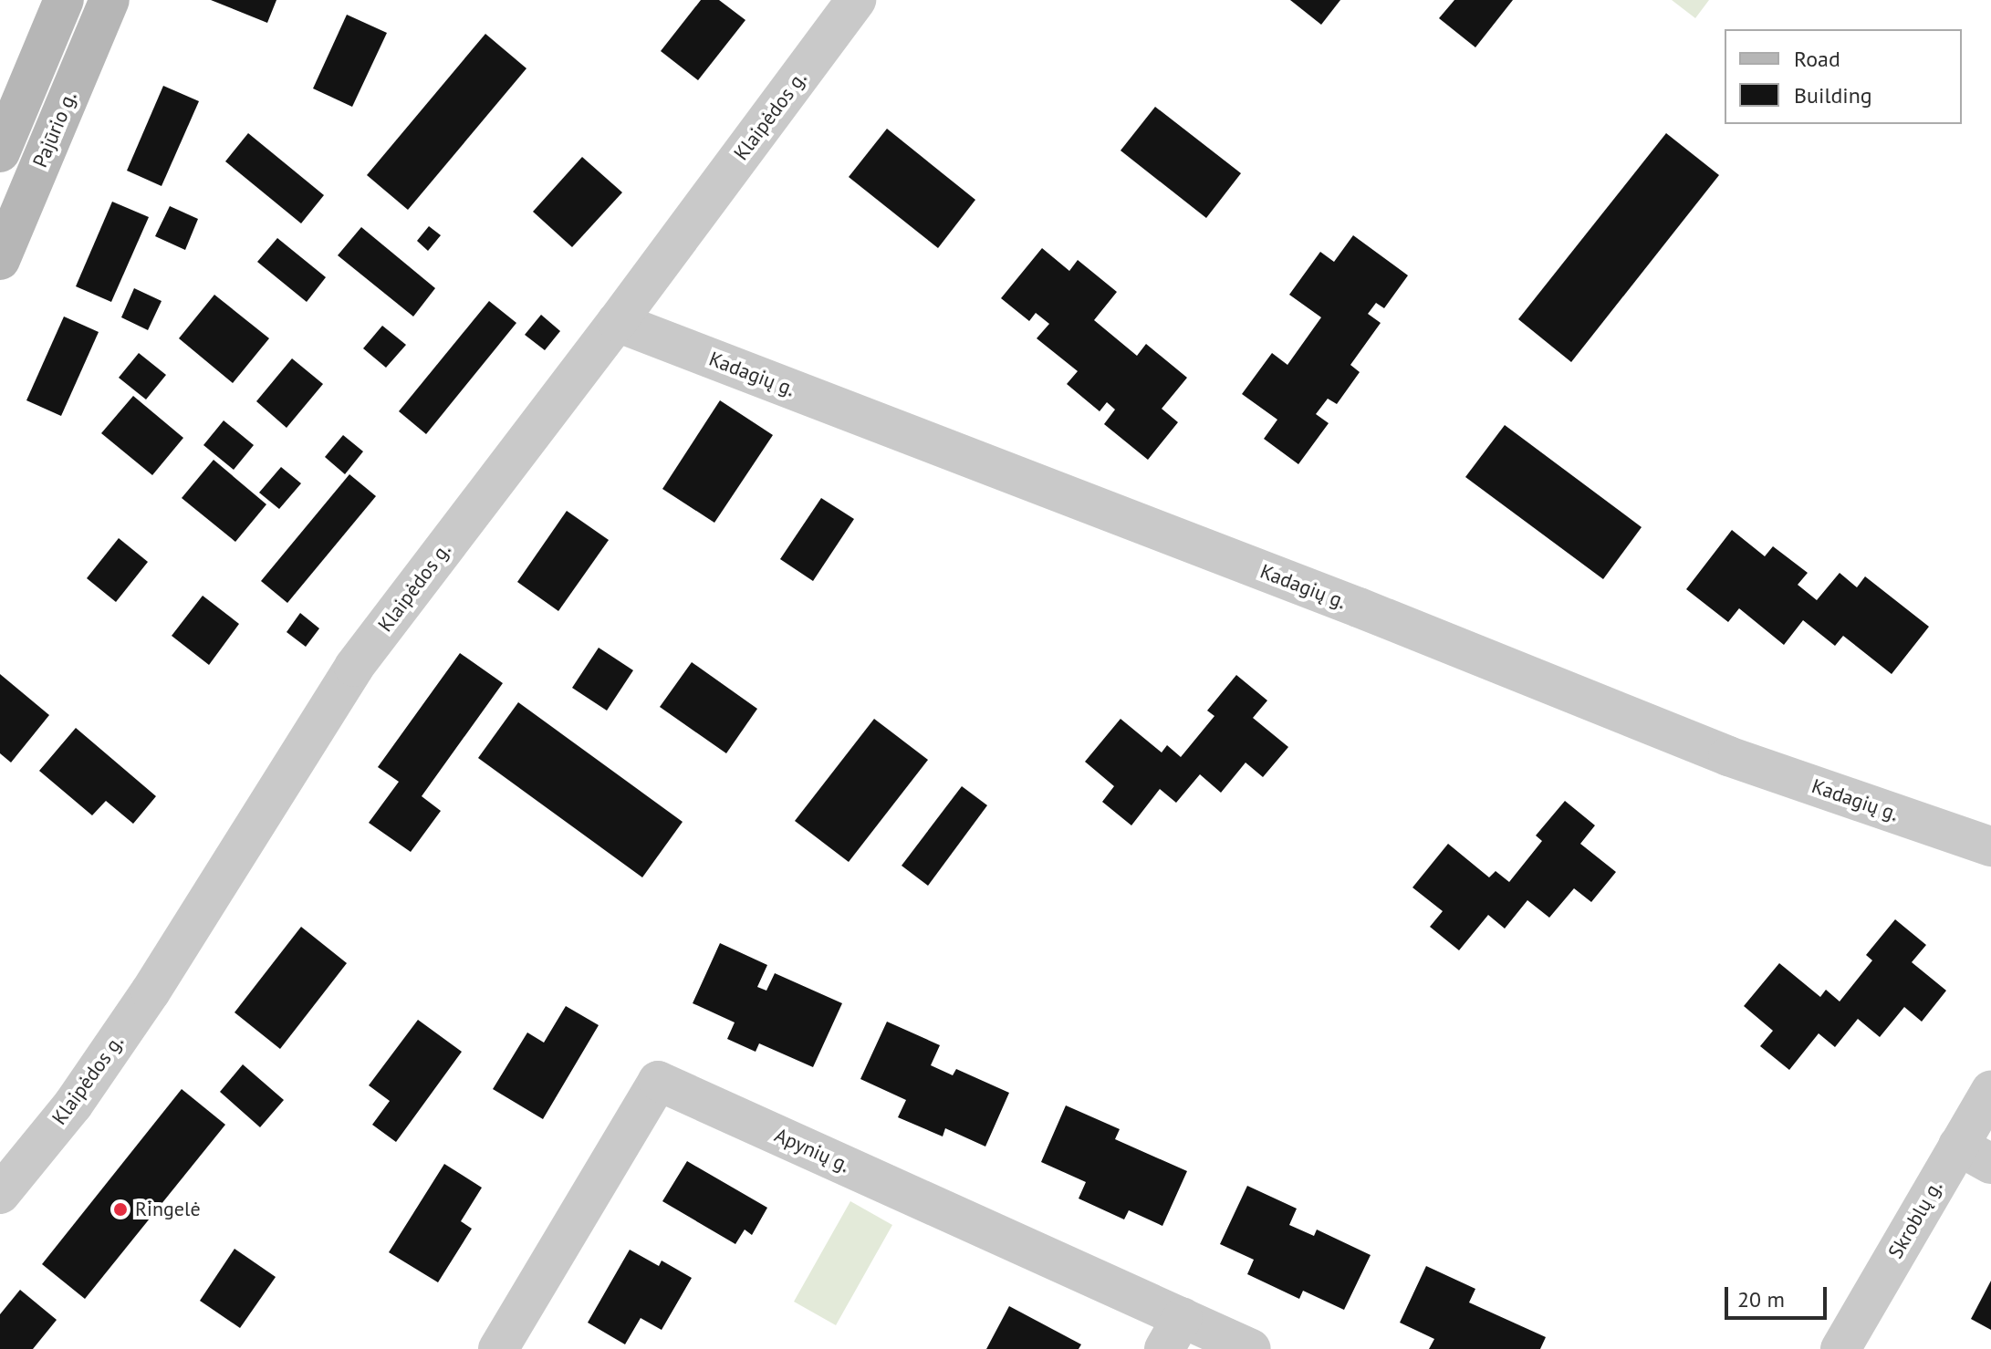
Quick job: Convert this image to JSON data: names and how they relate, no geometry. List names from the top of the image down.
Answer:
{
  "streets": {
    "main road": ["Pajūrio g."],
    "street": [
      "Klaipėdos g.",
      "Kadagių g.",
      "Apynių g.",
      "Skroblų g."
    ]
  },
  "crossings": [
    ["Klaipėdos g.", "Kadagių g."]
  ],
  "places": ["Ringelė"],
  "legend": ["Road", "Building"],
  "scale_bar": "20 m"
}
